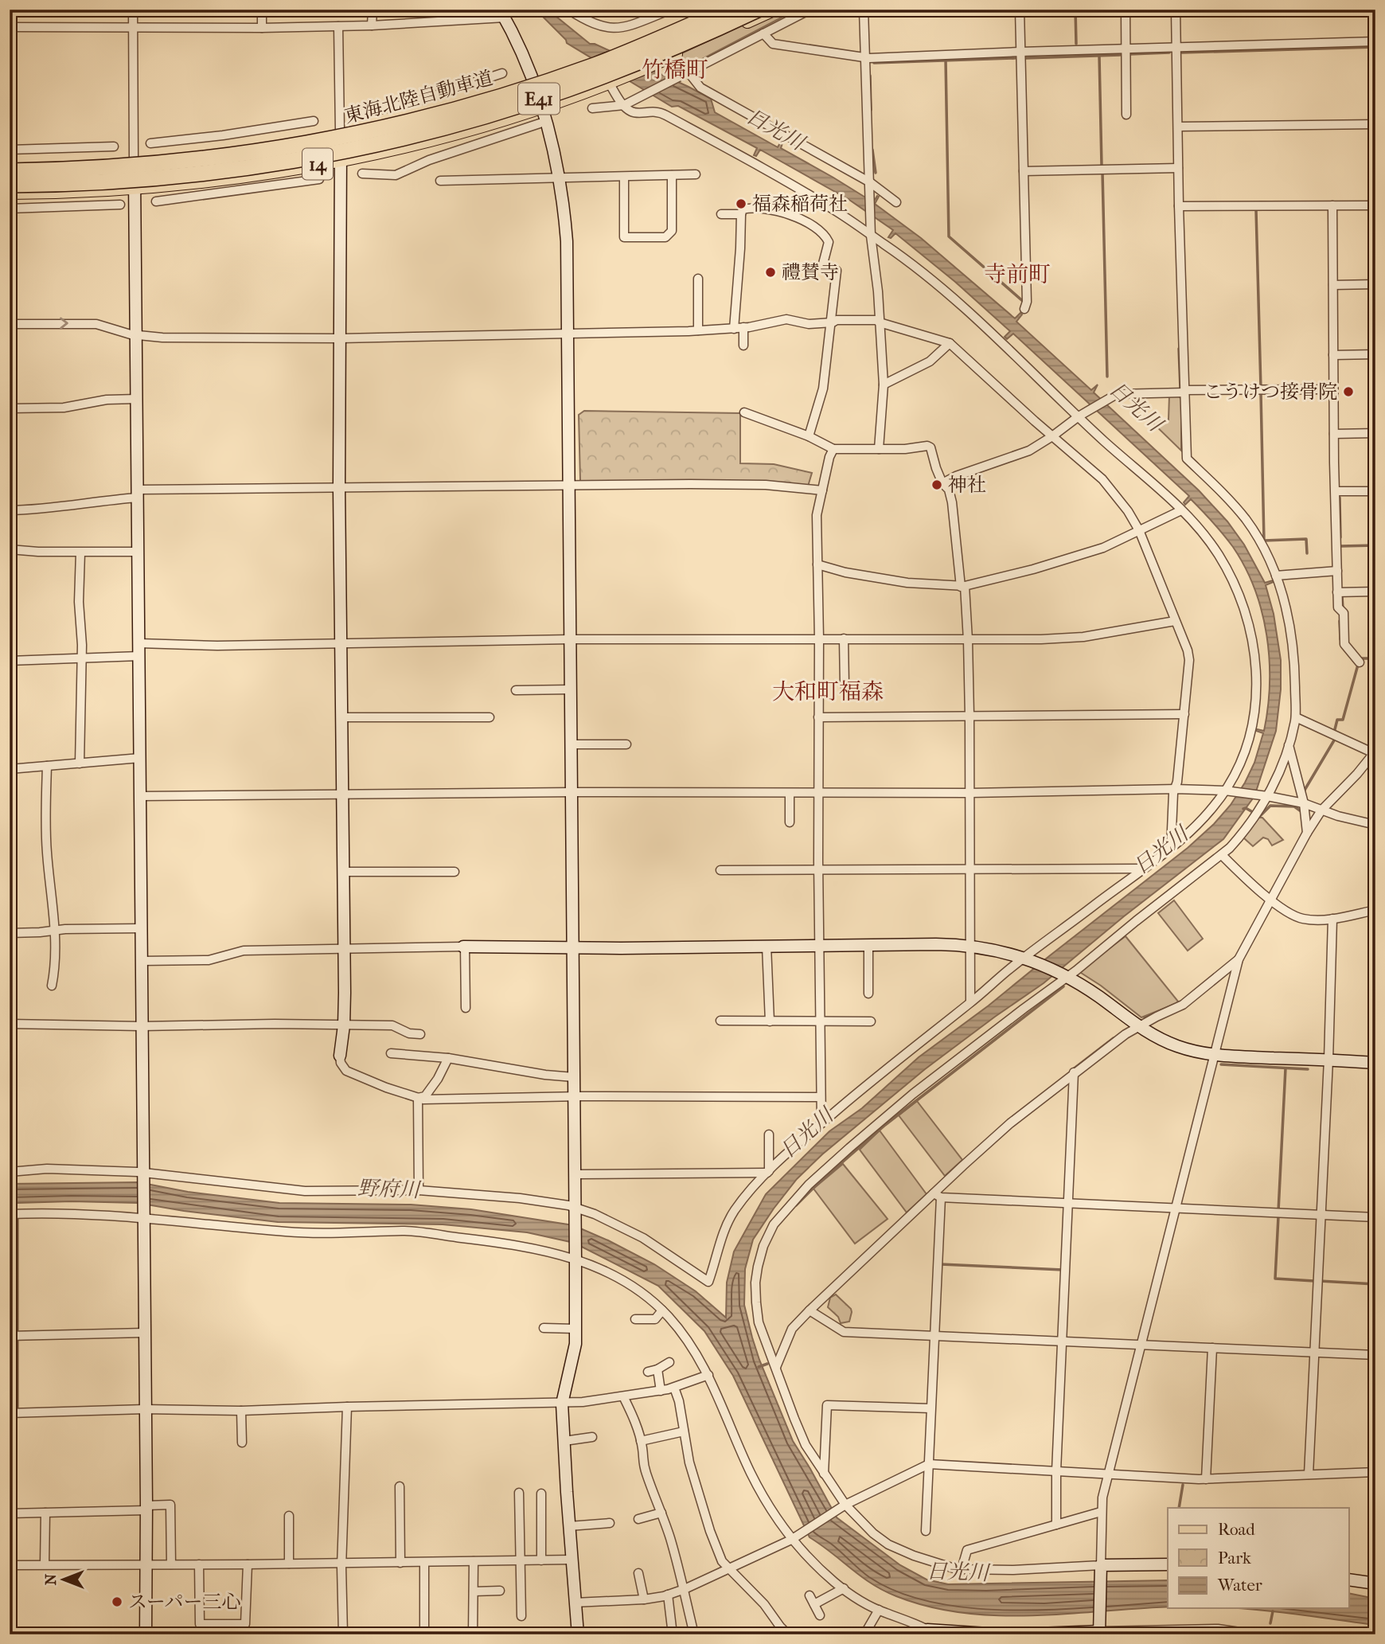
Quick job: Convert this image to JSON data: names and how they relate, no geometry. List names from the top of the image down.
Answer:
{
  "streets": {
    "highway": ["E41"],
    "main road": ["14"]
  },
  "districts": ["竹橋町", "寺前町", "大和町福森"],
  "water": ["日光川", "野府川"],
  "places": [
    "福森稲荷社",
    "禮賛寺",
    "こうけつ接骨院",
    "神社",
    "スーパー三心"
  ],
  "legend": ["Road", "Park", "Water"],
  "north": "left"
}
